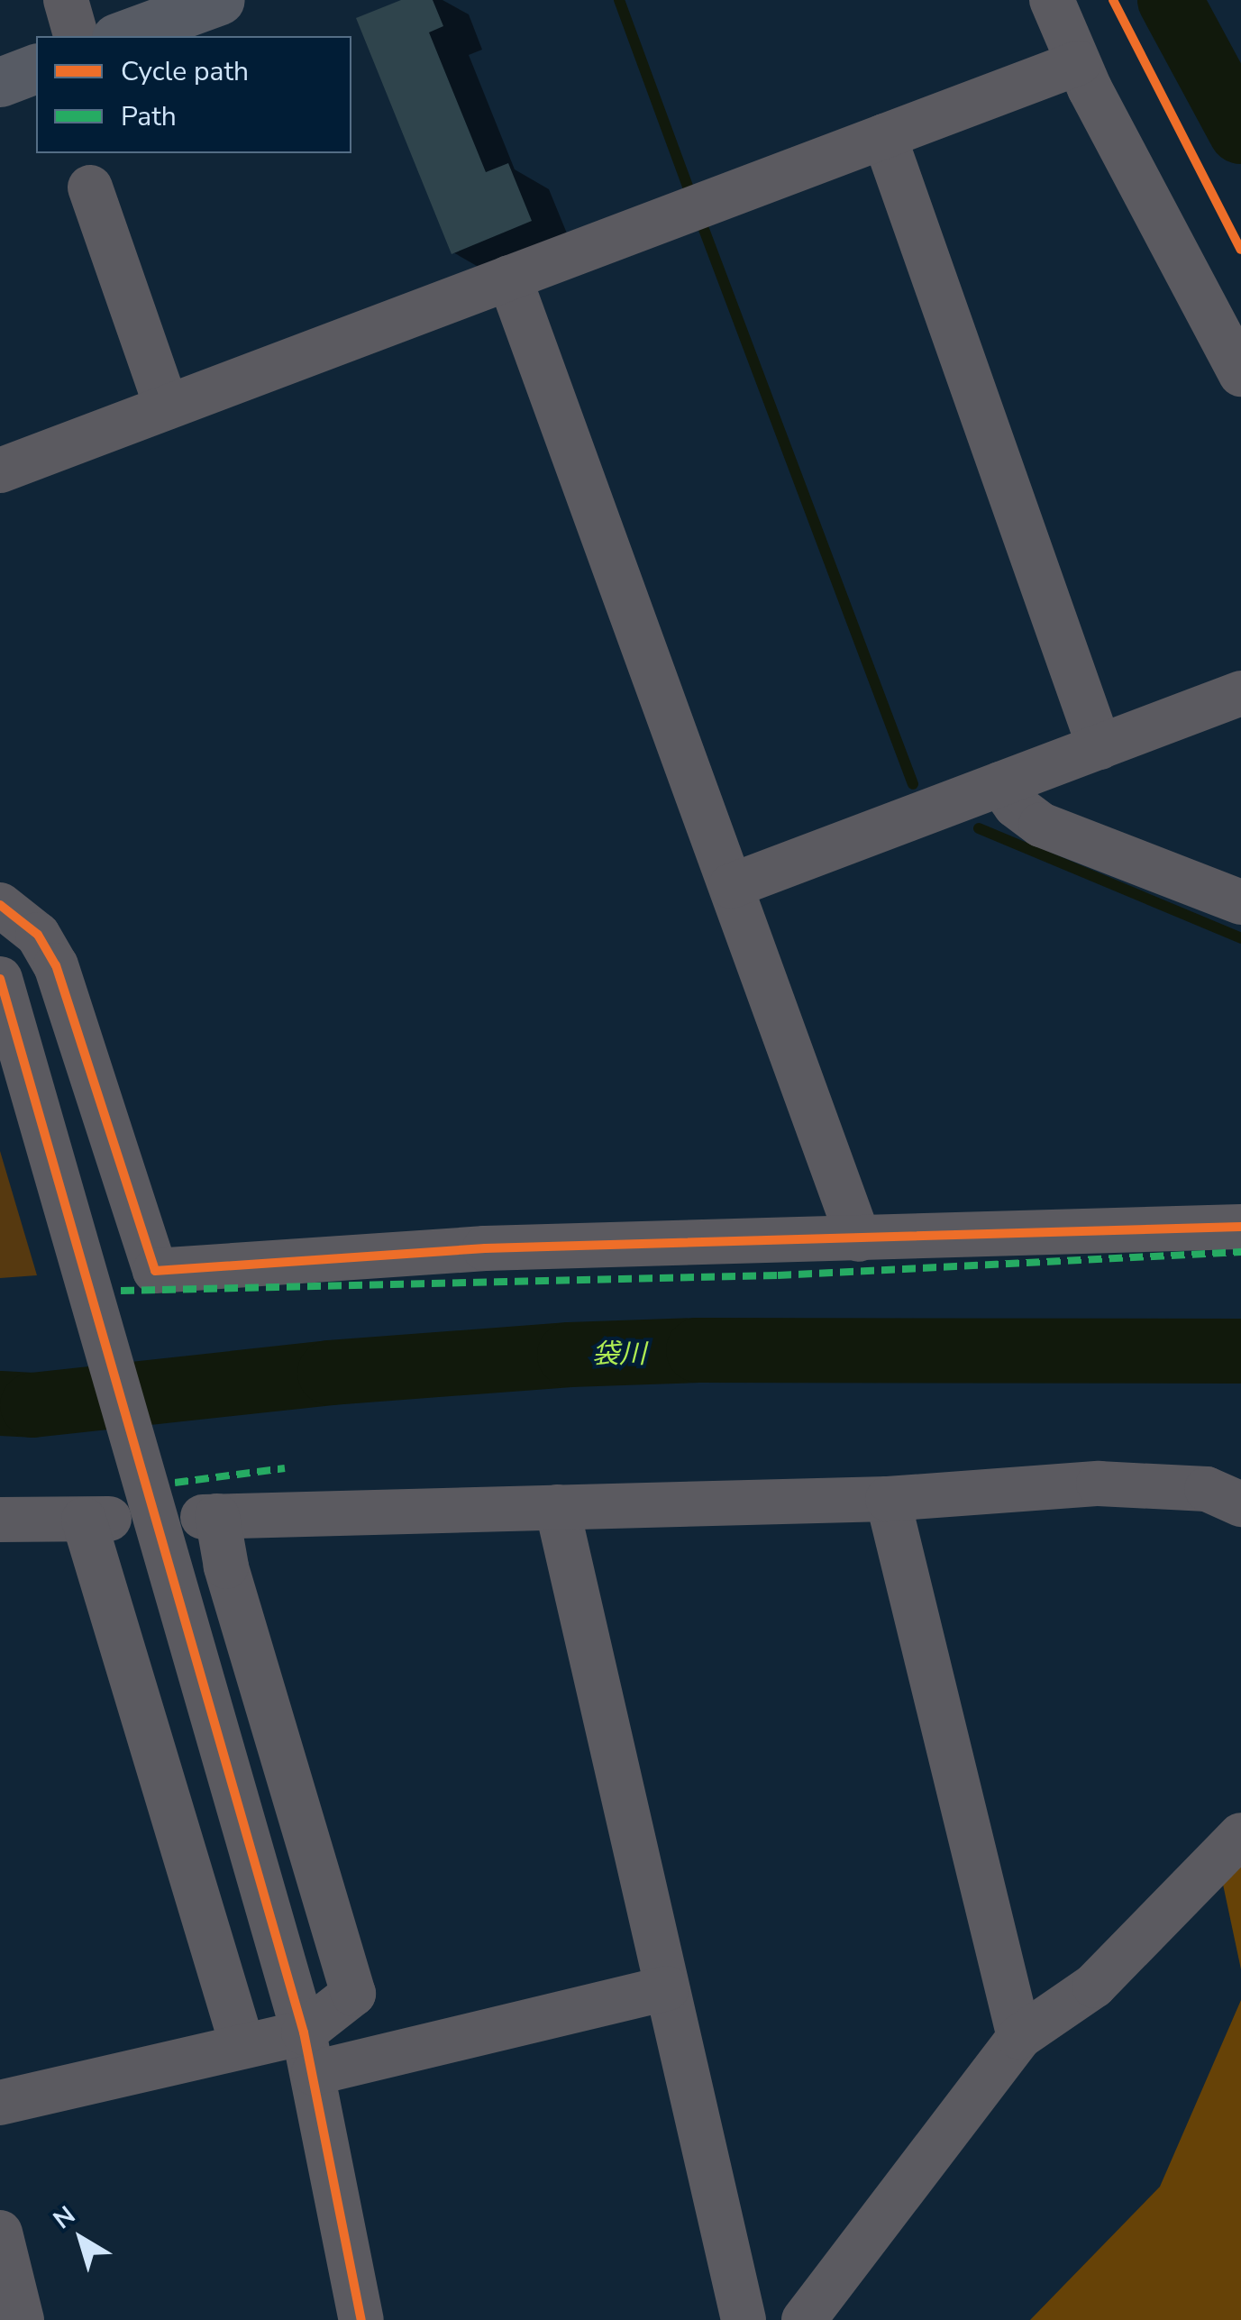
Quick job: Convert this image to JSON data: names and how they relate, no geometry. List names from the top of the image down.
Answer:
{
  "water": ["袋川"],
  "legend": ["Cycle path", "Path"],
  "north": "top left"
}
